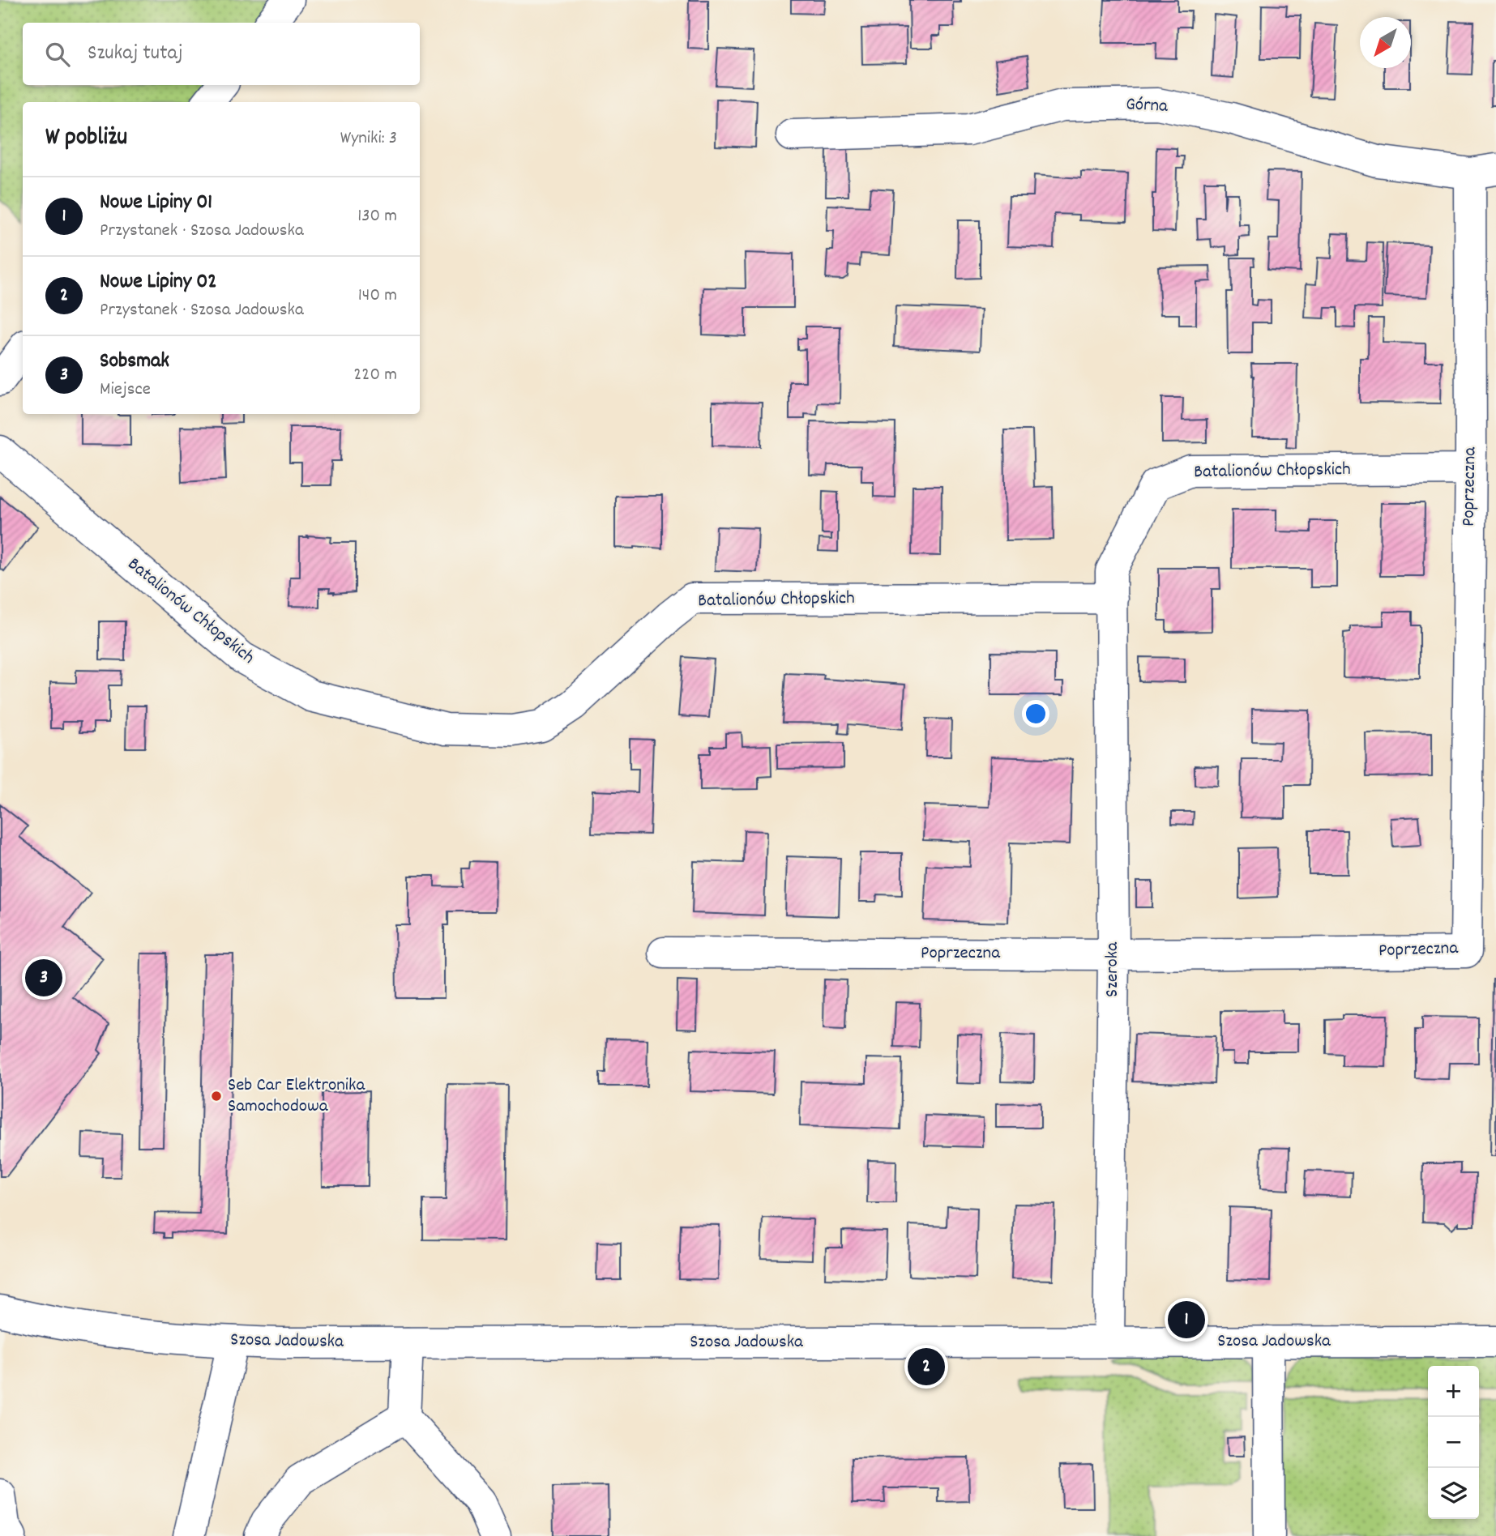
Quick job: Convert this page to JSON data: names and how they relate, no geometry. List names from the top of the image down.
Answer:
{
  "streets": {
    "street": [
      "Górna",
      "Batalionów Chłopskich",
      "Poprzeczna",
      "Szeroka",
      "Szosa Jadowska"
    ]
  },
  "crossings": [
    ["Górna", "Poprzeczna"],
    ["Batalionów Chłopskich", "Poprzeczna"],
    ["Batalionów Chłopskich", "Szeroka"],
    ["Poprzeczna", "Szeroka"],
    ["Szeroka", "Szosa Jadowska"]
  ],
  "places": ["Seb Car Elektronika Samochodowa"],
  "north": "bottom left",
  "page": {
    "search": "Szukaj tutaj",
    "heading": ["W pobliżu", "Wyniki: 3"],
    "list": [
      {
        "mark": "1",
        "name": "Nowe Lipiny 01",
        "note": "Przystanek · Szosa Jadowska",
        "value": "130 m"
      },
      {
        "mark": "2",
        "name": "Nowe Lipiny 02",
        "note": "Przystanek · Szosa Jadowska",
        "value": "140 m"
      },
      {
        "mark": "3",
        "name": "Sobsmak",
        "note": "Miejsce",
        "value": "220 m"
      }
    ],
    "pins": ["3", "1", "2"],
    "map_buttons": ["+", "−"]
  }
}
